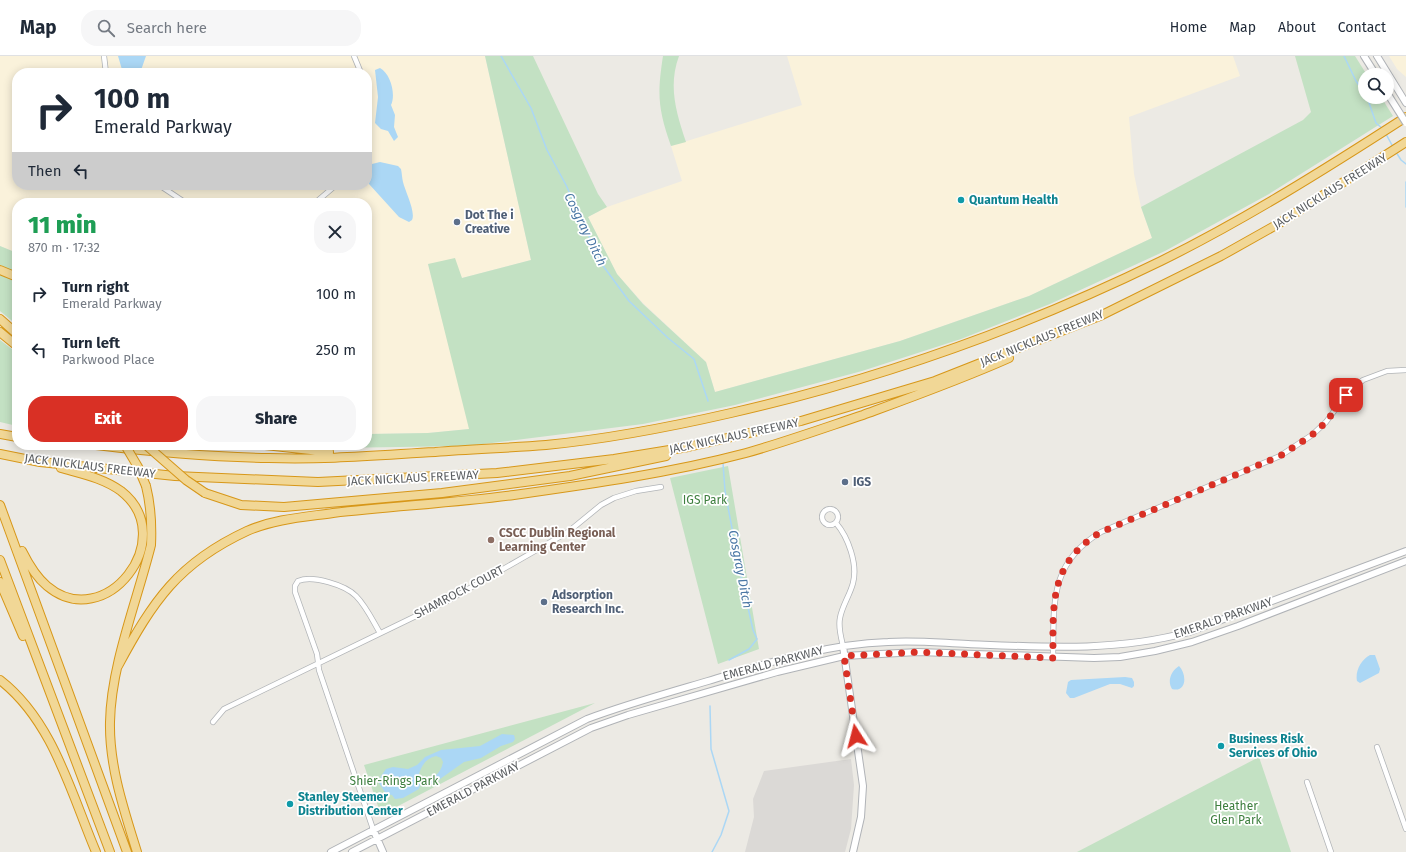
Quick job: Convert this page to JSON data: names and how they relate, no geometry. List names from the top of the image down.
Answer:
{
  "streets": {
    "highway": ["JACK NICKLAUS FREEWAY"],
    "main road": ["EMERALD PARKWAY"],
    "street": ["SHAMROCK COURT"]
  },
  "water": ["Cosgray Ditch"],
  "parks": ["IGS Park", "Shier-Rings Park", "Heather Glen Park"],
  "places": [
    "Quantum Health",
    "Dot The i Creative",
    "IGS",
    "CSCC Dublin Regional Learning Center",
    "Adsorption Research Inc.",
    "Business Risk Services of Ohio",
    "Stanley Steemer Distribution Center"
  ],
  "page": {
    "header": "Map",
    "search": "Search here",
    "nav": [
      "Home",
      "Map",
      "About",
      "Contact"
    ],
    "turn": ["100 m", "Emerald Parkway"],
    "then": "Then",
    "heading": ["11 min", "870 m · 17:32"],
    "list": [
      {
        "name": "Turn right",
        "note": "Emerald Parkway",
        "value": "100 m"
      },
      {
        "name": "Turn left",
        "note": "Parkwood Place",
        "value": "250 m"
      }
    ],
    "buttons": ["Exit", "Share"]
  }
}
